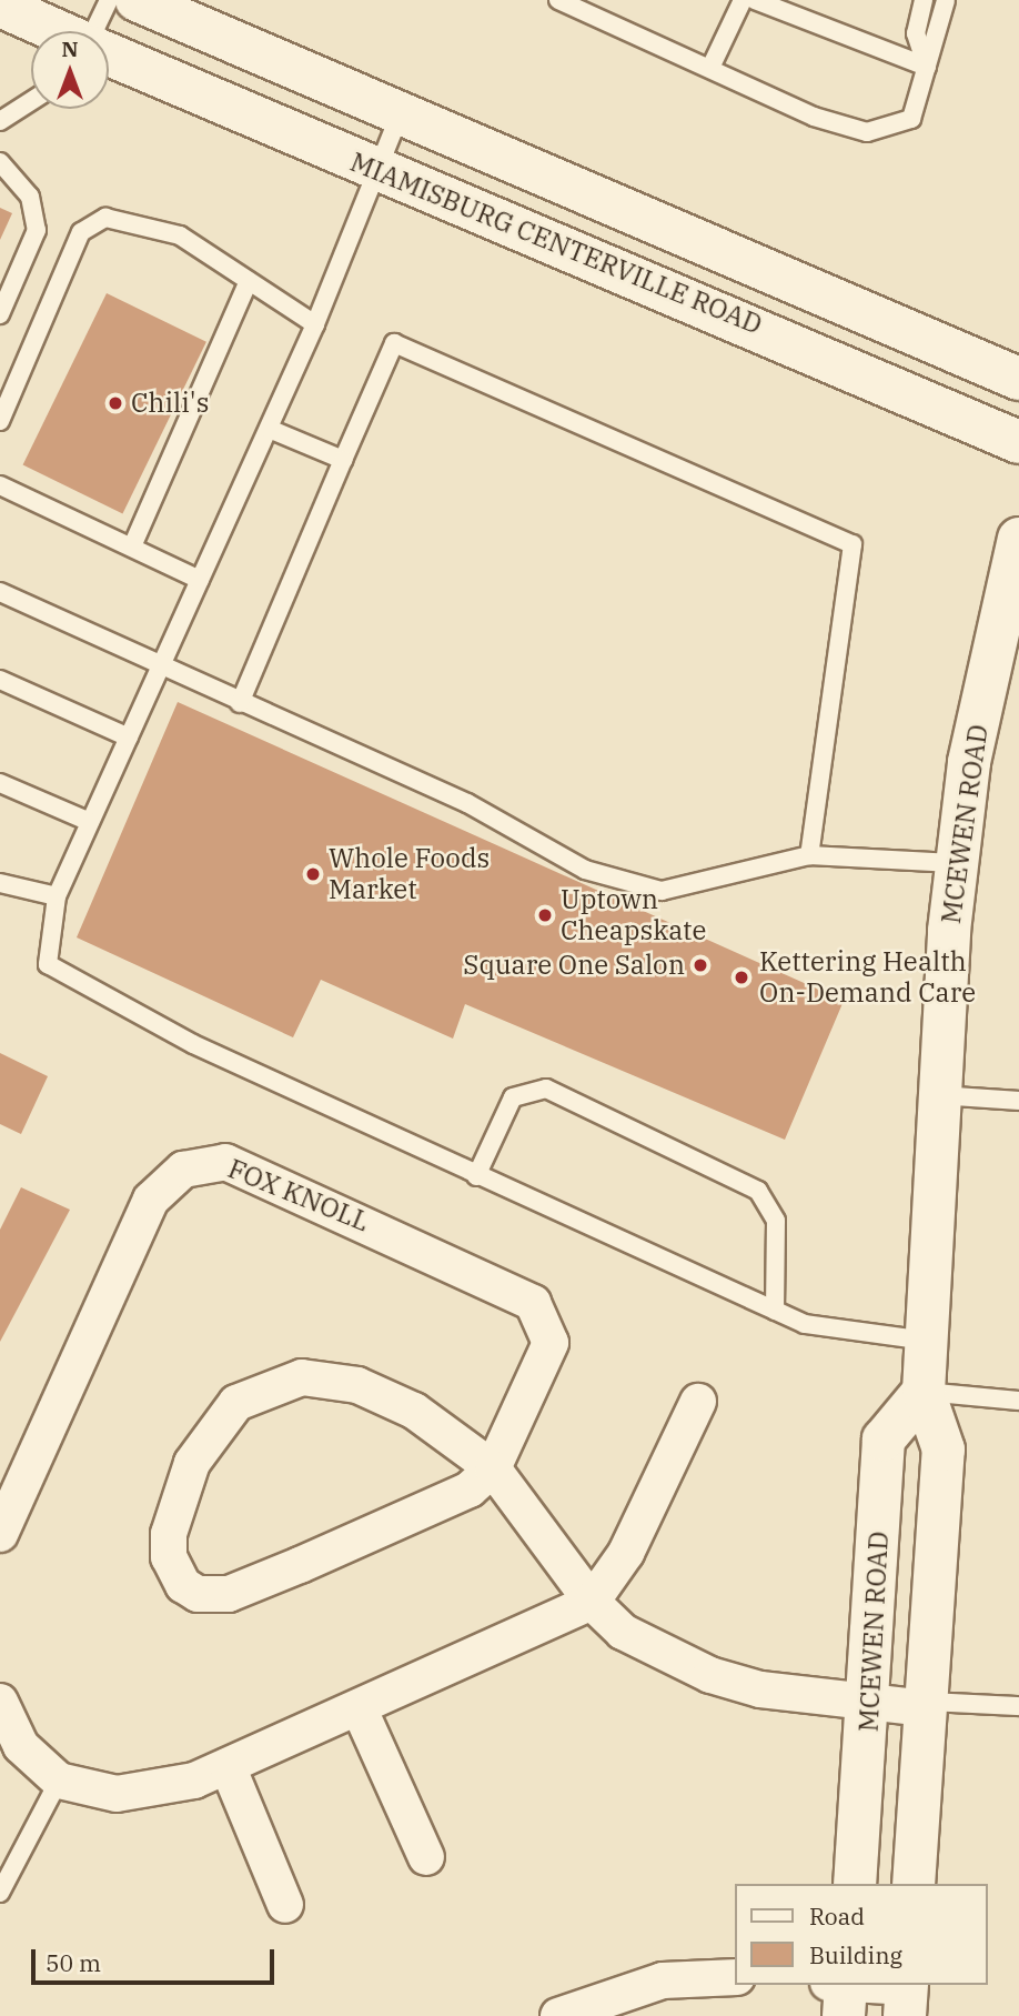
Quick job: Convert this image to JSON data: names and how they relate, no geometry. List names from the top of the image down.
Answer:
{
  "streets": {
    "main road": ["MIAMISBURG CENTERVILLE ROAD", "MCEWEN ROAD"],
    "street": ["FOX KNOLL"]
  },
  "crossings": [
    ["MCEWEN ROAD", "FOX KNOLL"]
  ],
  "places": [
    "Chili's",
    "Whole Foods Market",
    "Uptown Cheapskate",
    "Square One Salon",
    "Kettering Health On-Demand Care"
  ],
  "legend": ["Road", "Building"],
  "scale_bar": "50 m",
  "north": "top"
}
